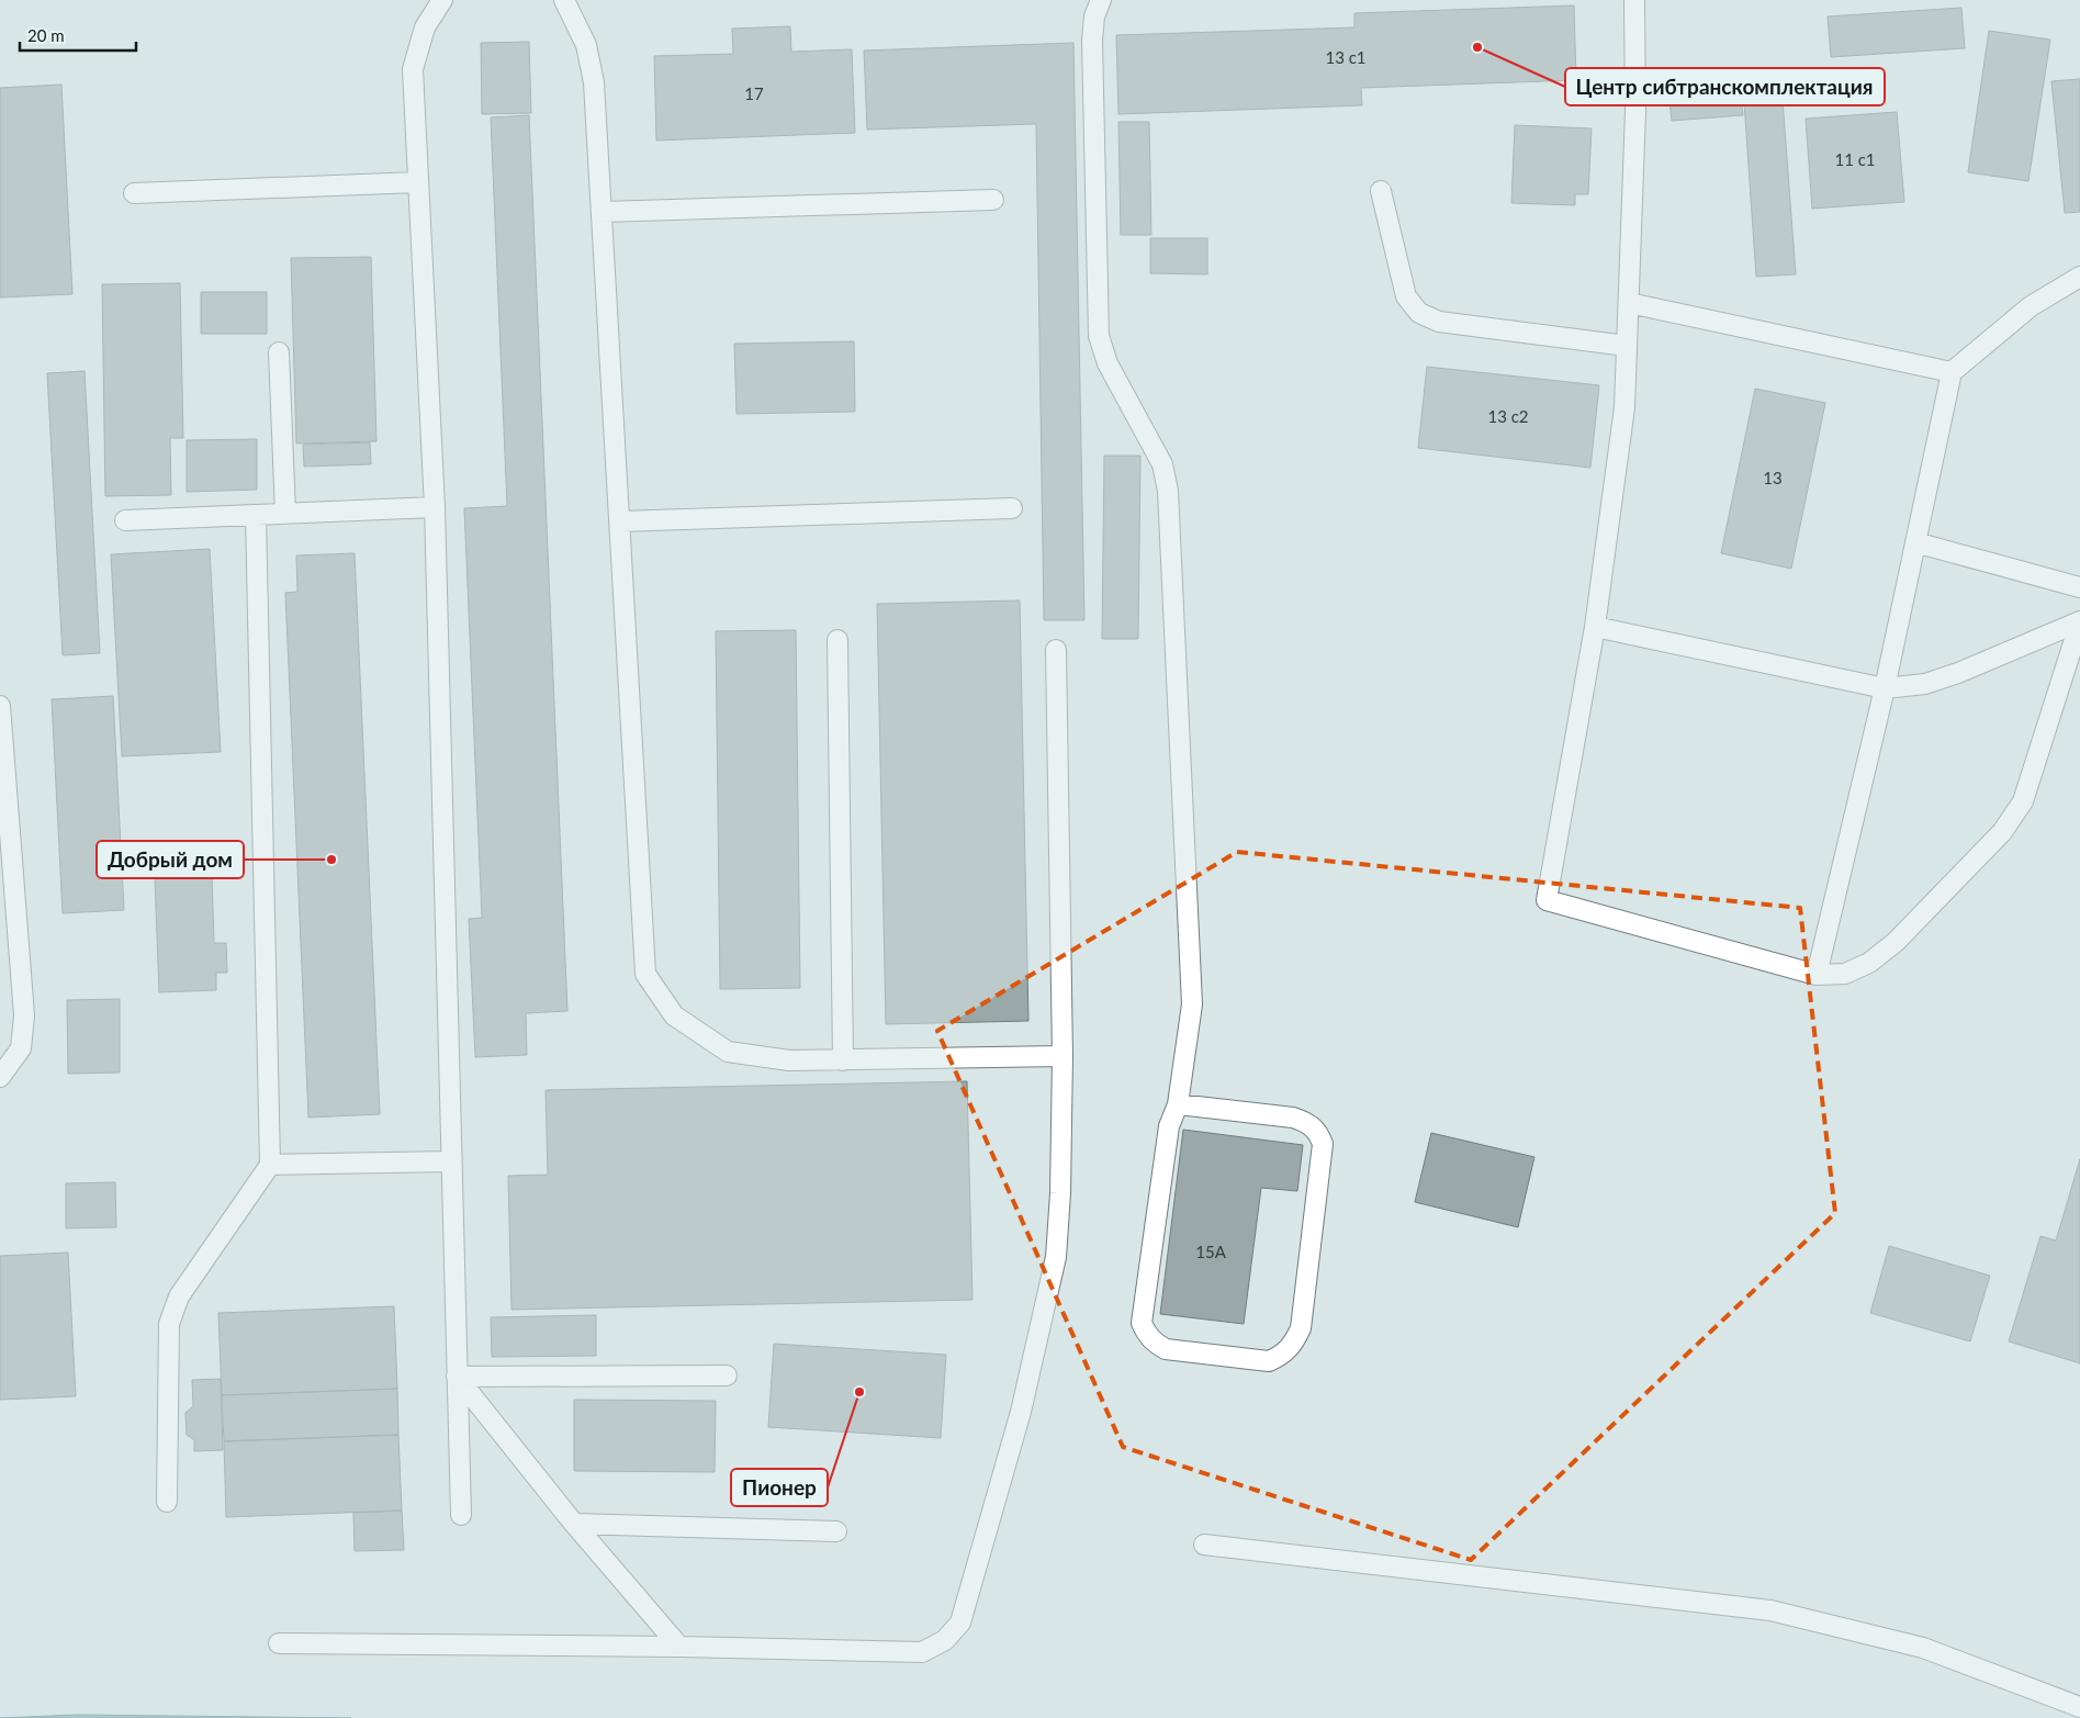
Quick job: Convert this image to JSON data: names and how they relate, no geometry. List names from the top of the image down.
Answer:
{
  "places": ["Центр сибтранскомплектация", "Добрый дом", "Пионер"],
  "house_numbers": [
    "13 с1",
    "17",
    "11 с1",
    "13 с2",
    "13",
    "15А"
  ],
  "scale_bar": "20 m"
}
